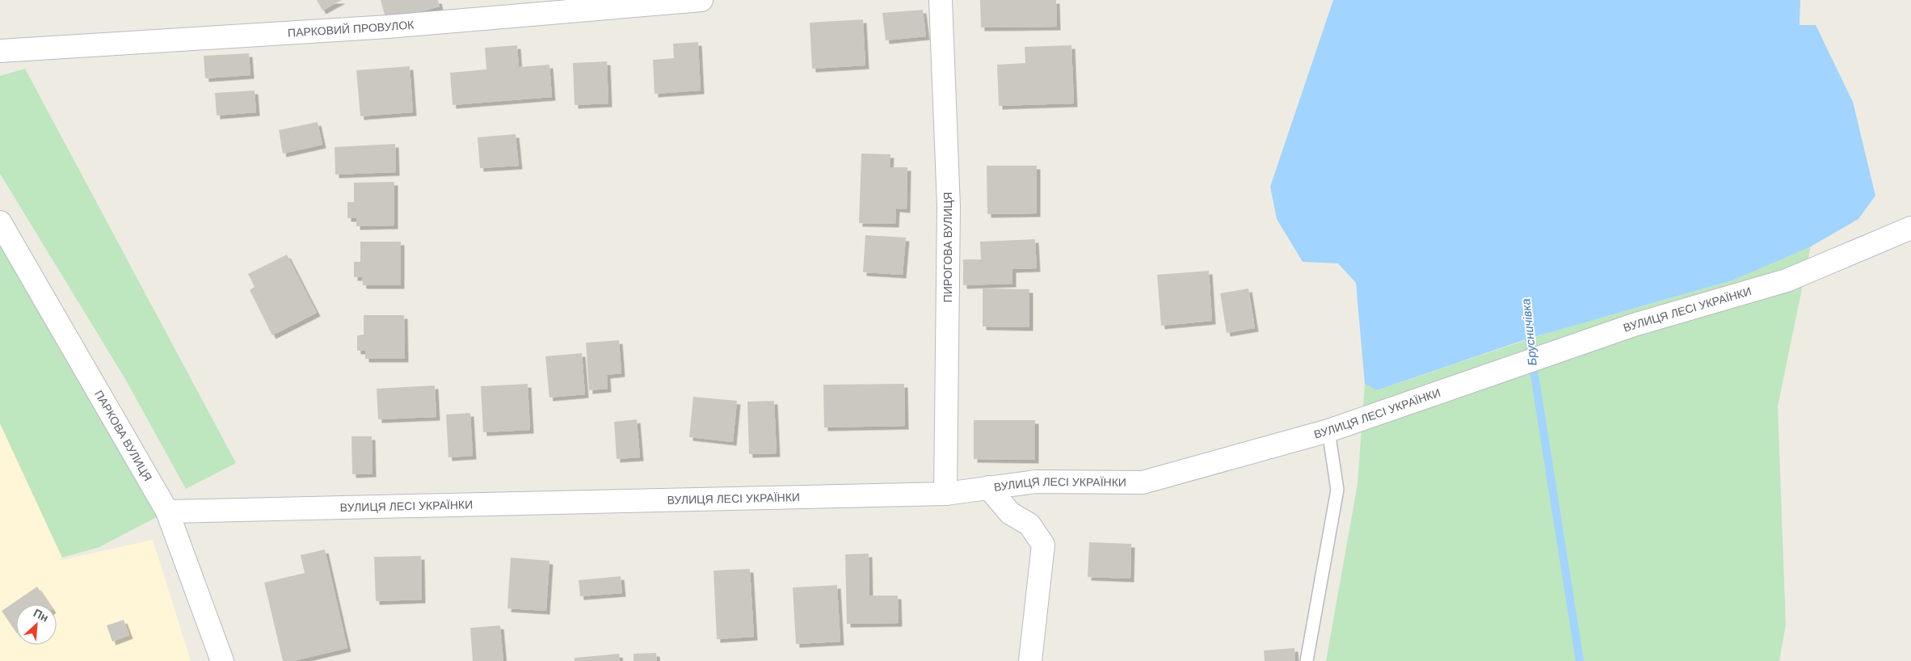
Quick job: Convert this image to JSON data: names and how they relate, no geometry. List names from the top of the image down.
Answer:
{
  "streets": {
    "street": [
      "ПАРКОВИЙ ПРОВУЛОК",
      "ПИРОГОВА ВУЛИЦЯ",
      "ВУЛИЦЯ ЛЕСІ УКРАЇНКИ",
      "ПАРКОВА ВУЛИЦЯ"
    ]
  },
  "crossings": [
    ["ПИРОГОВА ВУЛИЦЯ", "ВУЛИЦЯ ЛЕСІ УКРАЇНКИ"],
    ["ВУЛИЦЯ ЛЕСІ УКРАЇНКИ", "ПАРКОВА ВУЛИЦЯ"]
  ],
  "water": ["Брусничівка"],
  "north": "top right"
}
